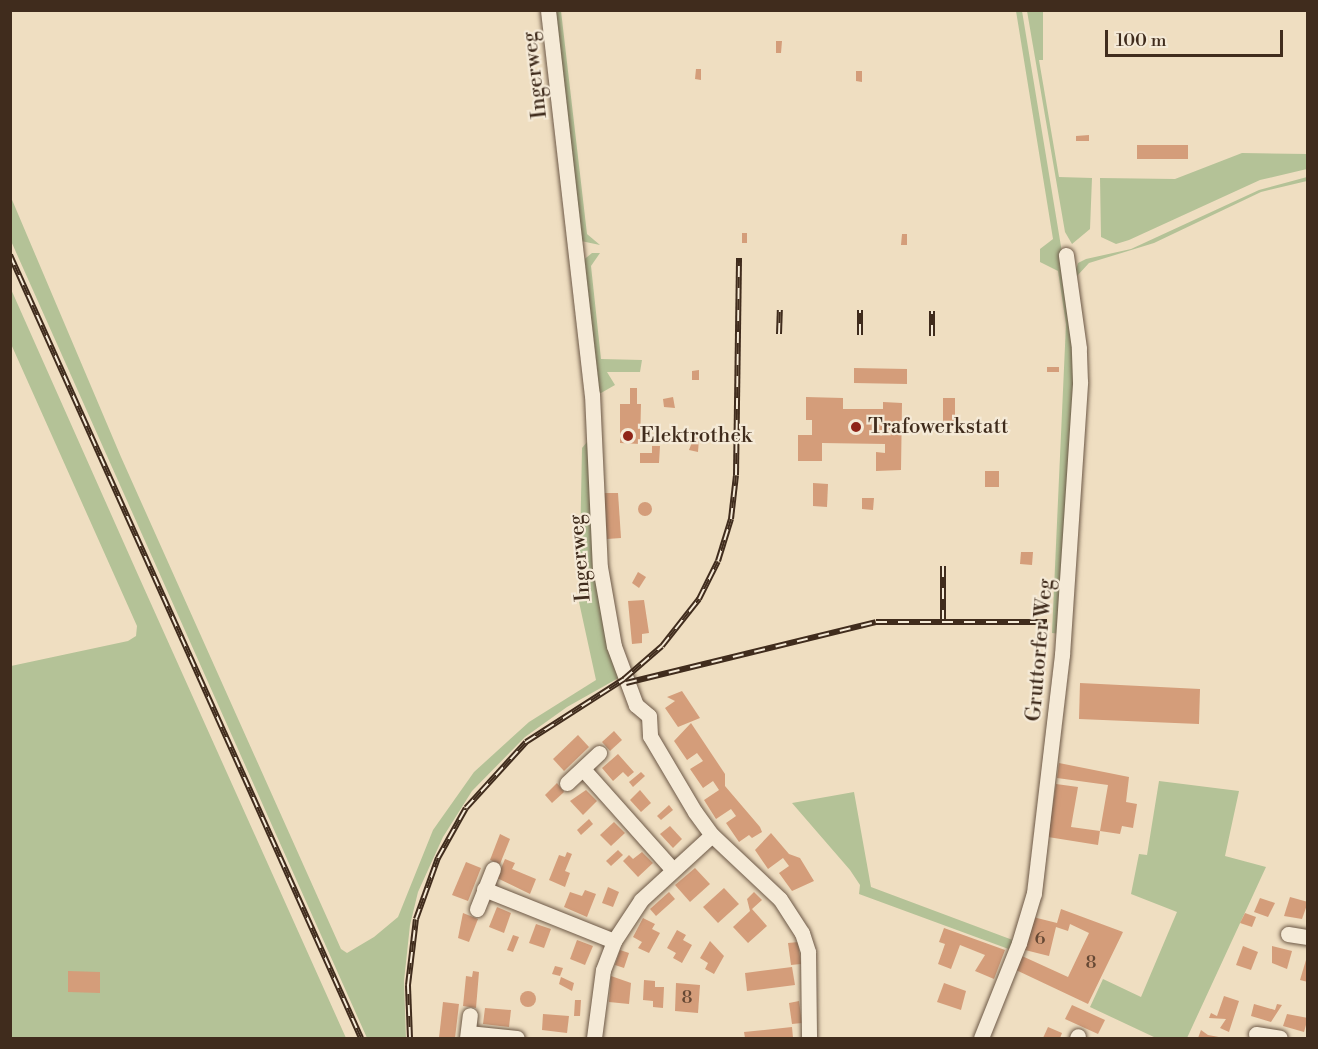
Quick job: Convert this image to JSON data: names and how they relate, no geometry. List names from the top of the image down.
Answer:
{
  "streets": {
    "street": ["Ingerweg", "Gruttorfer Weg"]
  },
  "places": ["Trafowerkstatt", "Elektrothek"],
  "house_numbers": ["6", "8", "8"],
  "scale_bar": "100 m"
}
